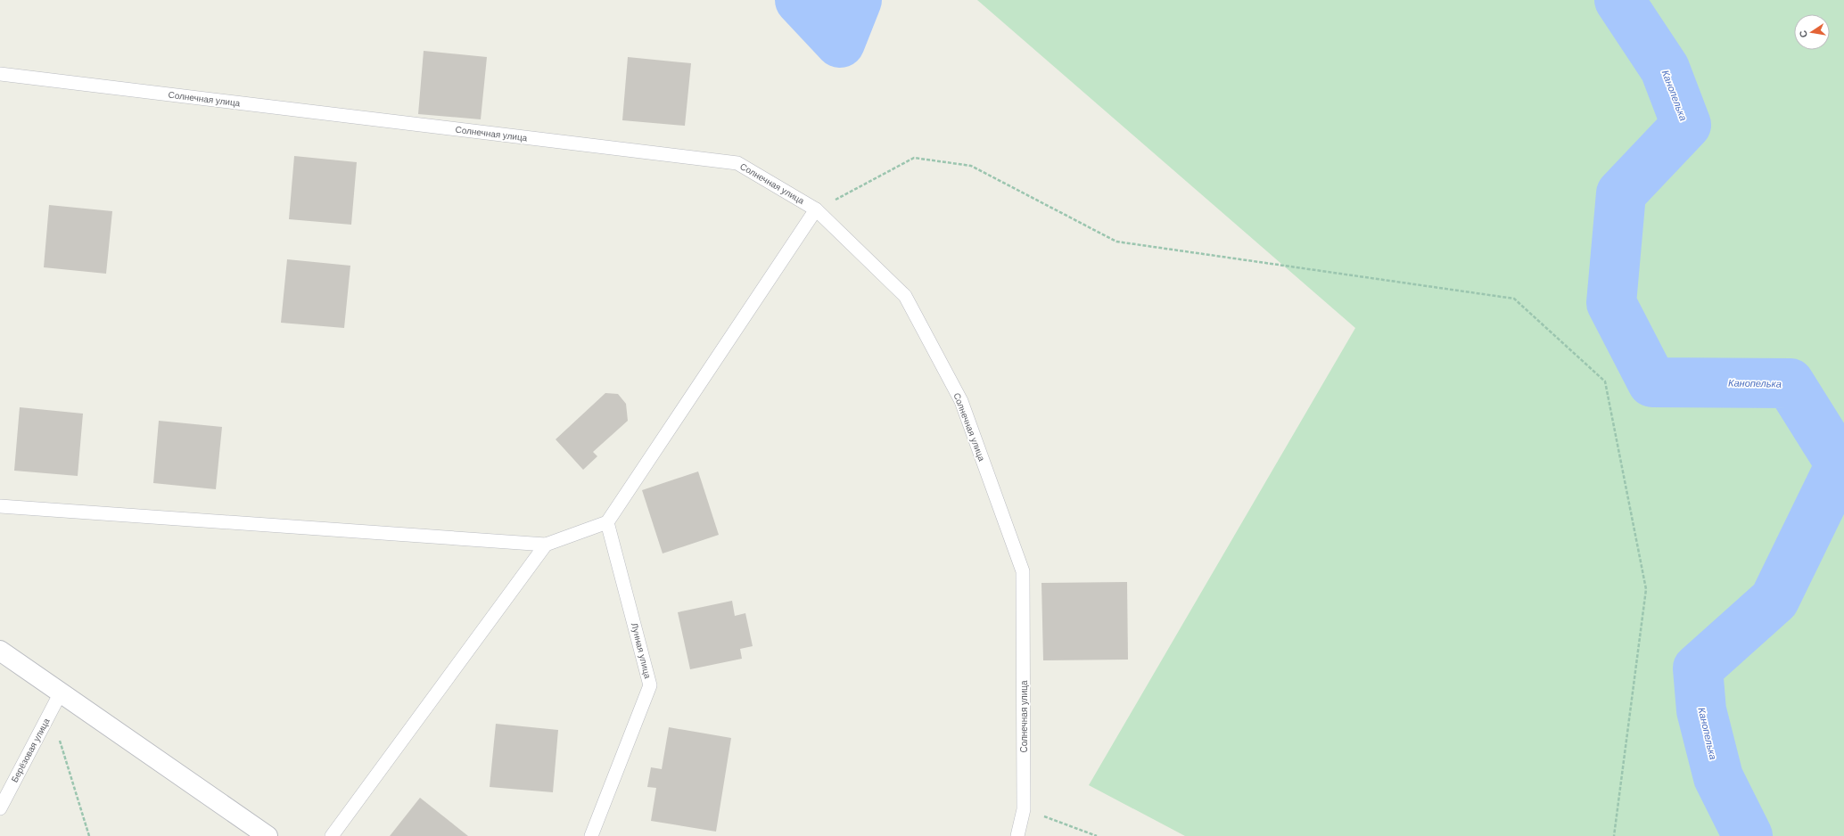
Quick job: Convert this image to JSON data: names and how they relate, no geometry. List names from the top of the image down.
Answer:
{
  "streets": {
    "lane": ["Солнечная улица", "Лунная улица", "Берёзовая улица"]
  },
  "water": ["Канопелька"],
  "north": "left"
}
